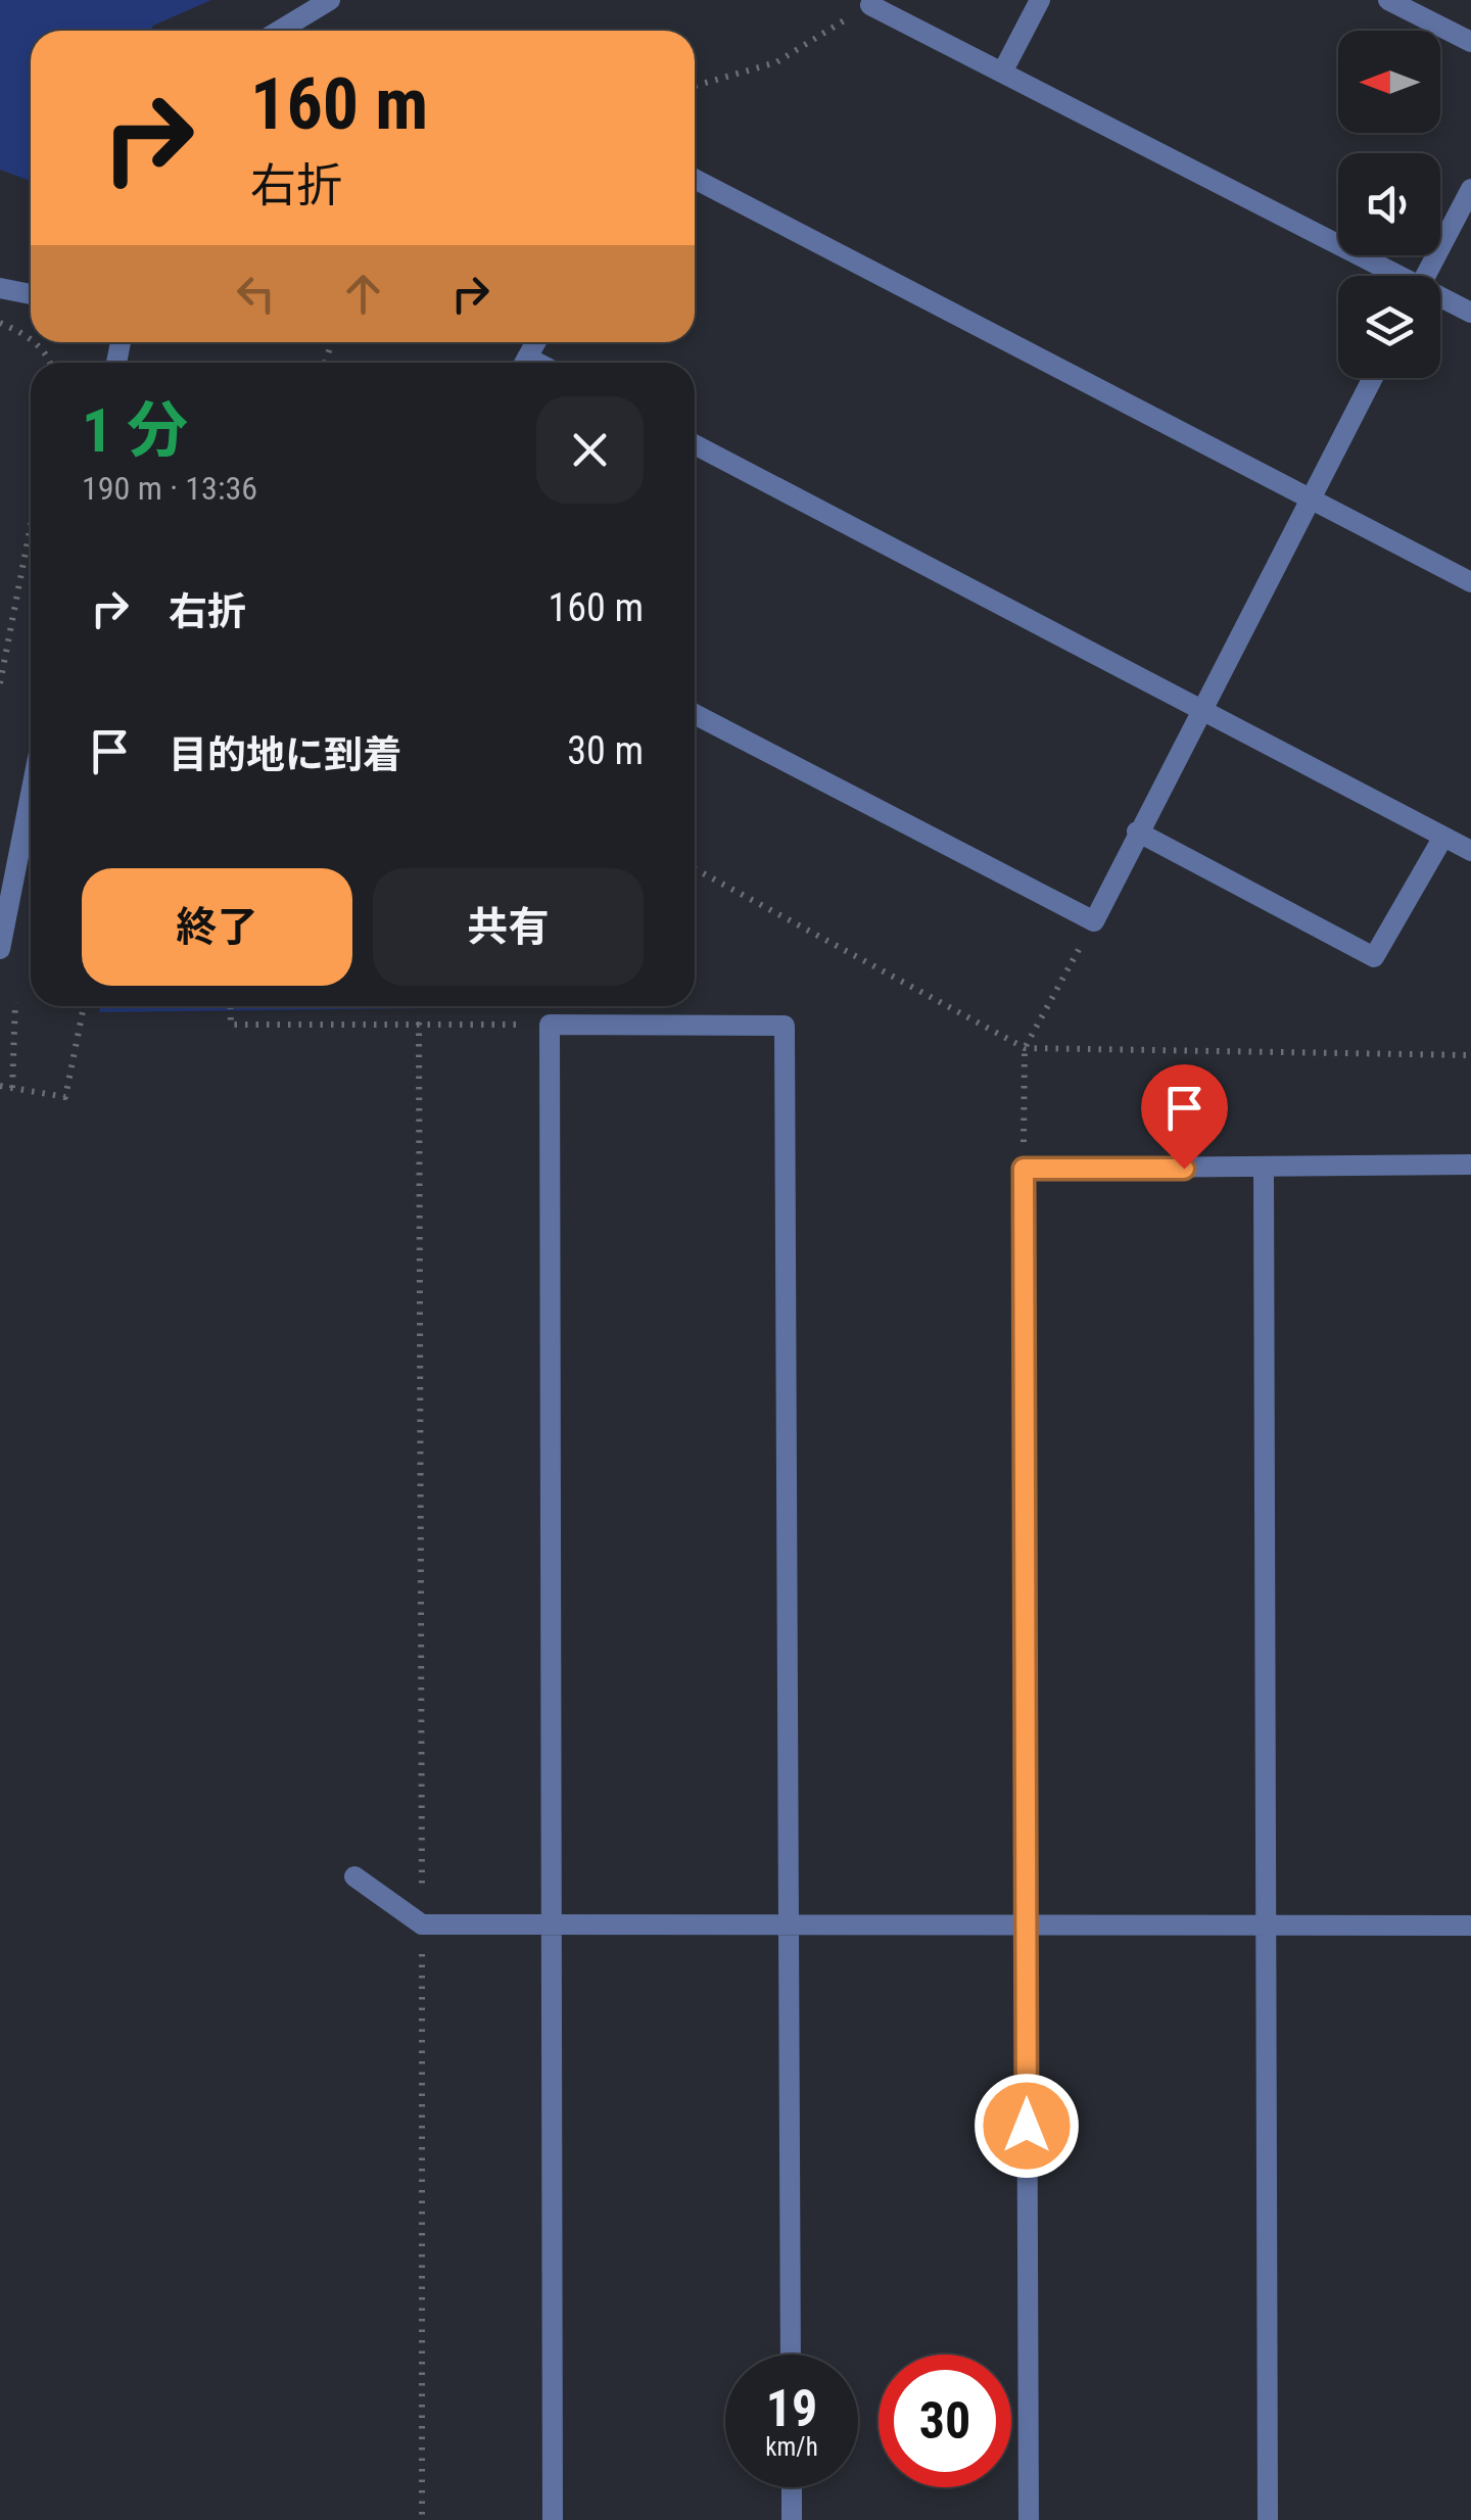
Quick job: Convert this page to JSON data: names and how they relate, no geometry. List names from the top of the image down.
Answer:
{
  "north": "left",
  "page": {
    "turn": ["160 m", "右折"],
    "heading": ["1 分", "190 m · 13:36"],
    "list": [
      {
        "name": "右折",
        "value": "160 m"
      },
      {
        "name": "目的地に到着",
        "value": "30 m"
      }
    ],
    "buttons": ["終了", "共有"],
    "speed": "19 km/h",
    "limit": "30"
  }
}
